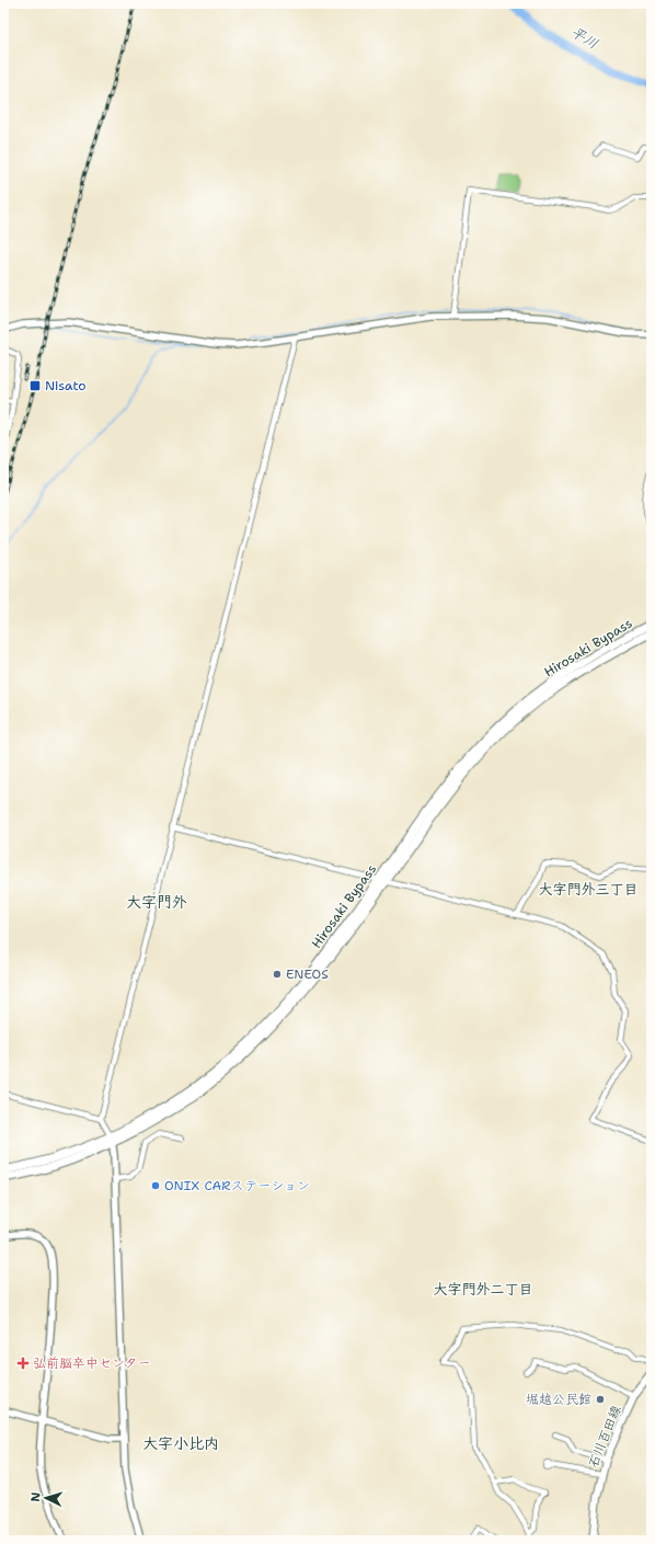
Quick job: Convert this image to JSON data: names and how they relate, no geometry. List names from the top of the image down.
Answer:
{
  "streets": {
    "highway": ["Hirosaki Bypass"],
    "main road": ["石川百田線"]
  },
  "districts": [
    "大字門外三丁目",
    "大字門外",
    "大字門外二丁目",
    "大字小比内"
  ],
  "water": ["平川"],
  "places": {
    "transit": ["Nisato"],
    "other": ["ENEOS", "ONIX CARステーション", "堀越公民館"],
    "health": ["弘前脳卒中センター"]
  },
  "north": "left"
}
